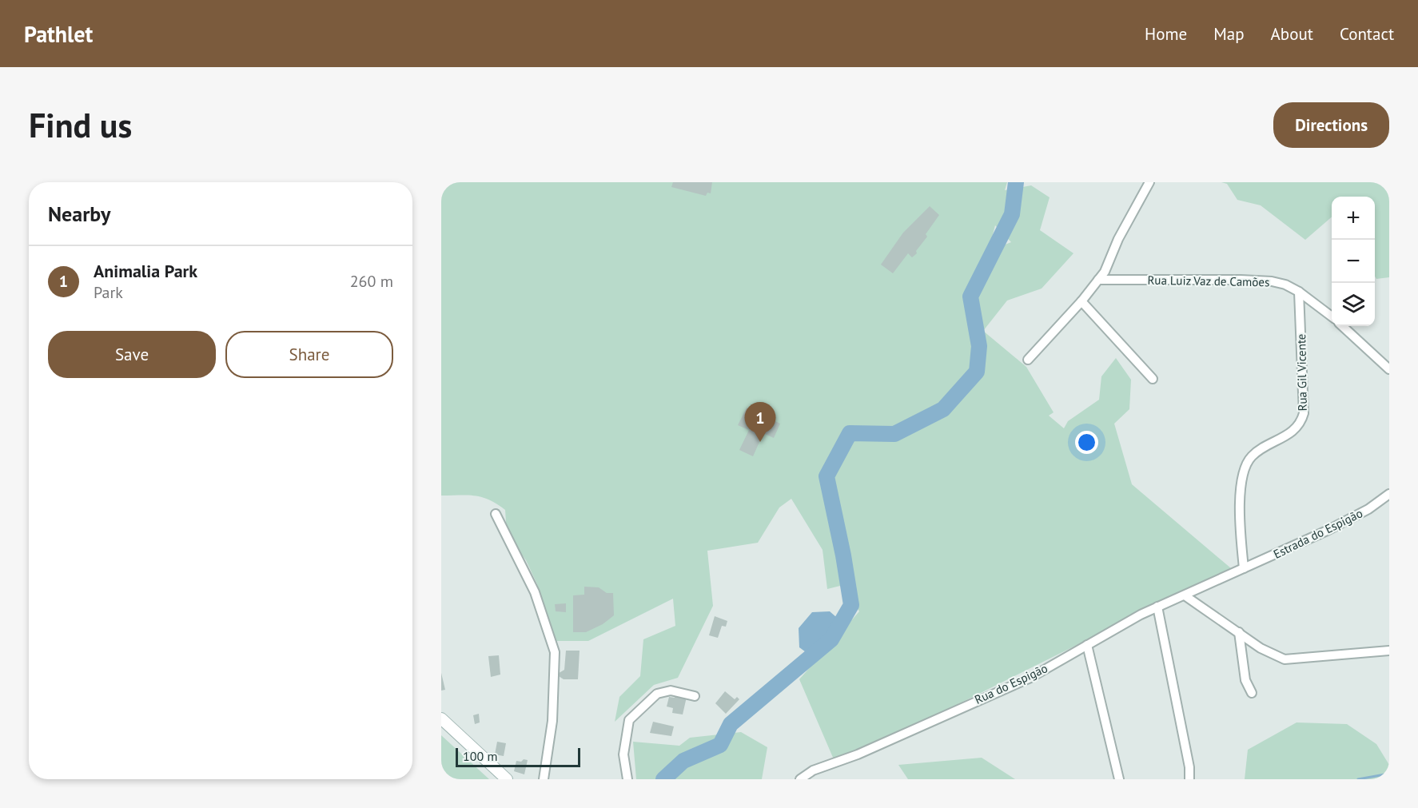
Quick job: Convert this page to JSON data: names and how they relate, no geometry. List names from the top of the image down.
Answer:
{
  "streets": {
    "street": [
      "Rua Luiz Vaz de Camões",
      "Rua Gil Vicente",
      "Estrada do Espigão",
      "Rua do Espigão"
    ]
  },
  "crossings": [
    ["Rua Luiz Vaz de Camões", "Rua Gil Vicente"],
    ["Rua Gil Vicente", "Estrada do Espigão"],
    ["Rua Gil Vicente", "Rua do Espigão"],
    ["Estrada do Espigão", "Rua do Espigão"]
  ],
  "scale_bar": "100 m",
  "page": {
    "header": "Pathlet",
    "nav": [
      "Home",
      "Map",
      "About",
      "Contact"
    ],
    "buttons": [
      "Directions",
      ["Save", "Share"]
    ],
    "title": "Find us",
    "heading": "Nearby",
    "map_buttons": ["+", "−"],
    "list": [
      {
        "mark": "1",
        "name": "Animalia Park",
        "note": "Park",
        "value": "260 m"
      }
    ],
    "pins": "1",
    "scale": "100 m"
  }
}
